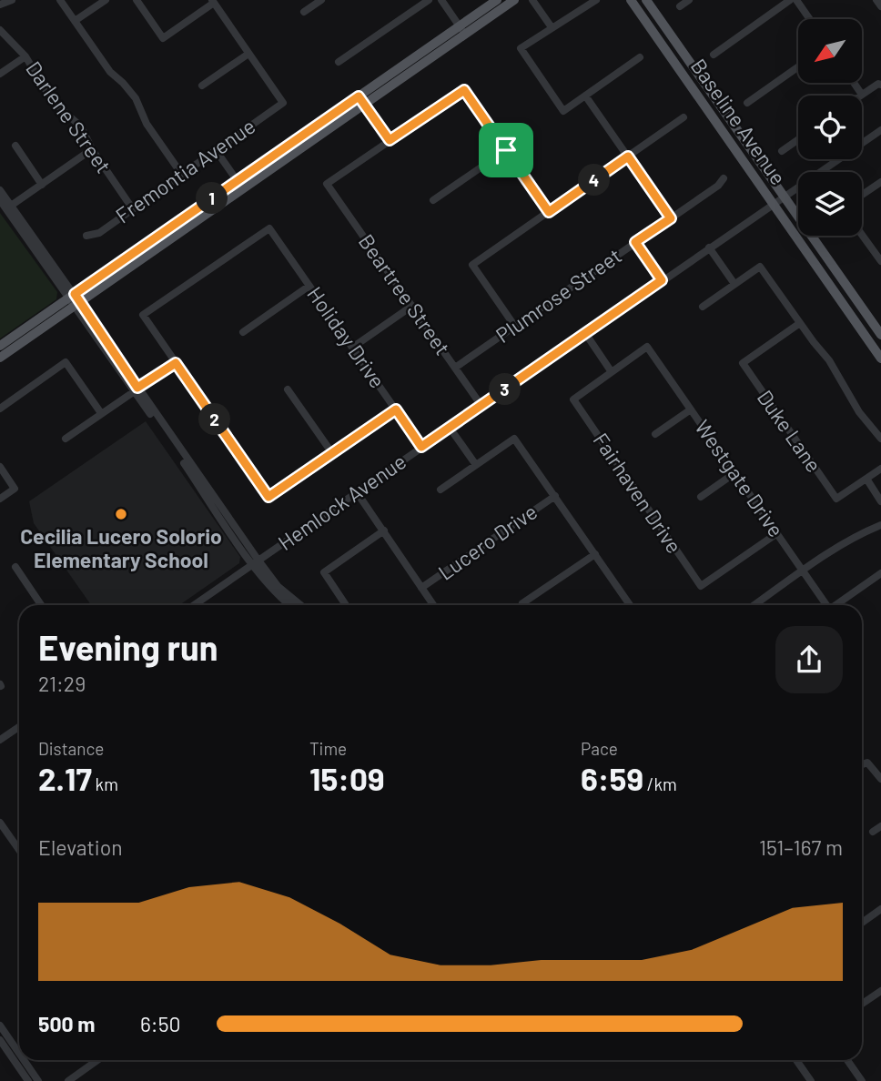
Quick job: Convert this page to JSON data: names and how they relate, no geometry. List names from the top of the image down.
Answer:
{
  "streets": {
    "main road": ["Baseline Avenue"],
    "street": [
      "Darlene Street",
      "Fremontia Avenue",
      "Beartree Street",
      "Plumrose Street",
      "Holiday Drive",
      "Duke Lane",
      "Westgate Drive",
      "Fairhaven Drive",
      "Hemlock Avenue",
      "Lucero Drive"
    ]
  },
  "crossings": [
    ["Darlene Street", "Fremontia Avenue"],
    ["Baseline Avenue", "Hemlock Avenue"],
    ["Beartree Street", "Plumrose Street"],
    ["Beartree Street", "Hemlock Avenue"],
    ["Holiday Drive", "Hemlock Avenue"],
    ["Westgate Drive", "Fairhaven Drive"]
  ],
  "places": ["Cecilia Lucero Solorio Elementary School"],
  "north": "bottom left",
  "page": {
    "pins": [
      "4",
      "1",
      "3",
      "2"
    ],
    "heading": ["Evening run", "21:29"],
    "stats": [
      ["Distance", "2.17 km"],
      ["Time", "15:09"],
      ["Pace", "6:59 /km"]
    ],
    "chart": ["Elevation", "151–167 m"],
    "list": [
      {
        "name": "500 m",
        "note": "6:50"
      }
    ]
  }
}
